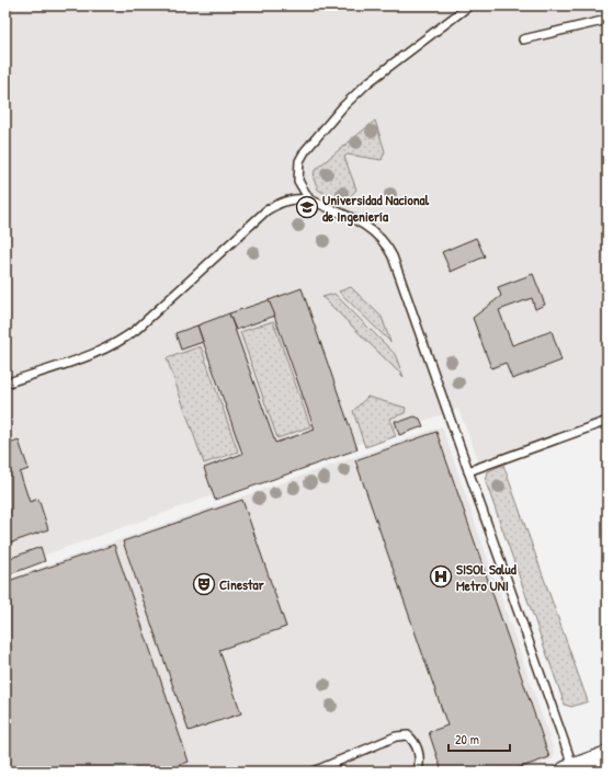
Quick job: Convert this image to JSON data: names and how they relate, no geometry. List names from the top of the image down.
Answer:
{
  "places": {
    "school or university": ["Universidad Nacional de Ingeniería"],
    "hospital": ["SISOL Salud Metro UNI"],
    "theatre": ["Cinestar"]
  },
  "scale_bar": "20 m"
}
